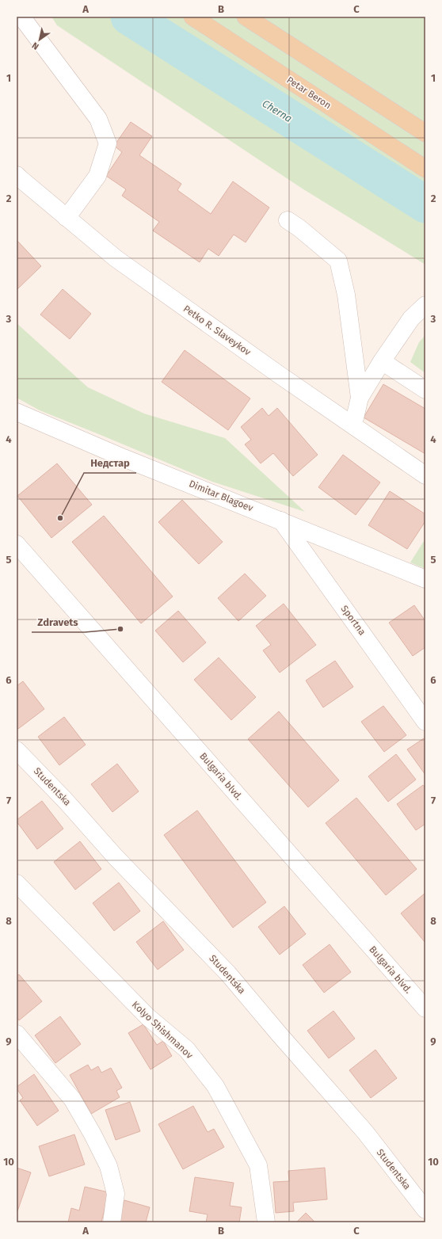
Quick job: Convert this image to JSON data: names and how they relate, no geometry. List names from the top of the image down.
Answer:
{
  "streets": {
    "main road": ["Petar Beron"],
    "street": [
      "Petko R. Slaveykov",
      "Dimitar Blagoev",
      "Sportna",
      "Bulgaria blvd.",
      "Studentska",
      "Kolyo Shishmanov"
    ]
  },
  "crossings": [
    ["Dimitar Blagoev", "Sportna"]
  ],
  "water": ["Cherna"],
  "places": ["Недстар", "Zdravets"],
  "north": "bottom left",
  "grid": {
    "columns": ["A", "B", "C"],
    "rows": [
      "1",
      "2",
      "3",
      "4",
      "5",
      "6",
      "7",
      "8",
      "9",
      "10"
    ]
  }
}
